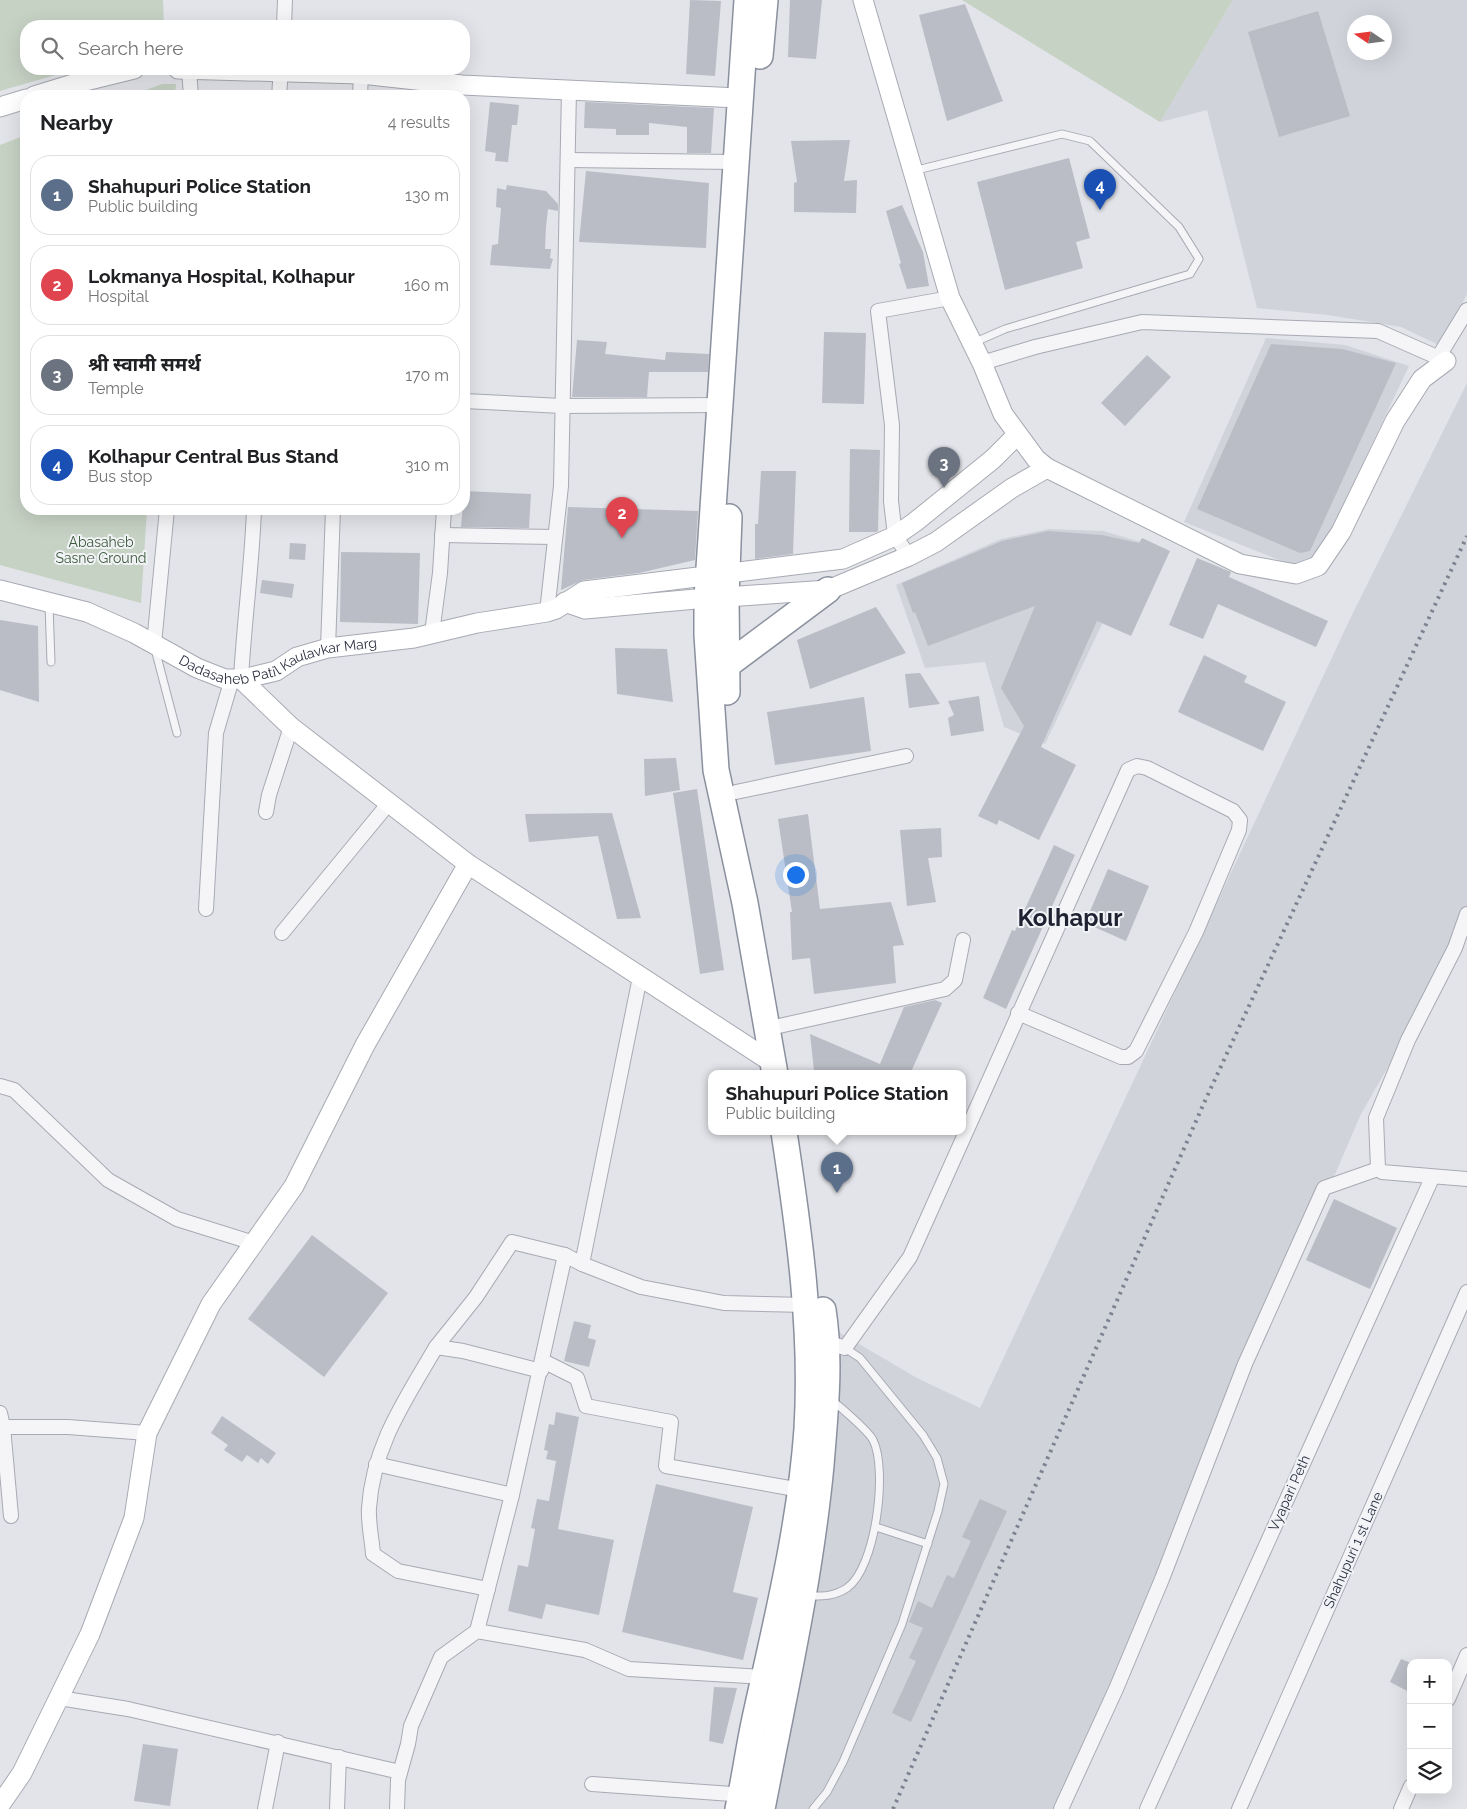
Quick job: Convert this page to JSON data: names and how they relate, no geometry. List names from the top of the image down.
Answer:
{
  "streets": {
    "street": ["Dadasaheb Patil Kaulavkar Marg", "Vyapari Peth", "Shahupuri 1 st Lane"]
  },
  "districts": ["Kolhapur"],
  "parks": ["Abasaheb Sasne Ground"],
  "north": "left",
  "page": {
    "search": "Search here",
    "heading": ["Nearby", "4 results"],
    "list": [
      {
        "mark": "1",
        "name": "Shahupuri Police Station",
        "note": "Public building",
        "value": "130 m"
      },
      {
        "mark": "2",
        "name": "Lokmanya Hospital, Kolhapur",
        "note": "Hospital",
        "value": "160 m"
      },
      {
        "mark": "3",
        "name": "श्री स्वामी समर्थ",
        "note": "Temple",
        "value": "170 m"
      },
      {
        "mark": "4",
        "name": "Kolhapur Central Bus Stand",
        "note": "Bus stop",
        "value": "310 m"
      }
    ],
    "pins": [
      "4",
      "3",
      "2",
      "1"
    ],
    "popup": ["Shahupuri Police Station", "Public building"],
    "map_buttons": ["+", "−"]
  }
}
